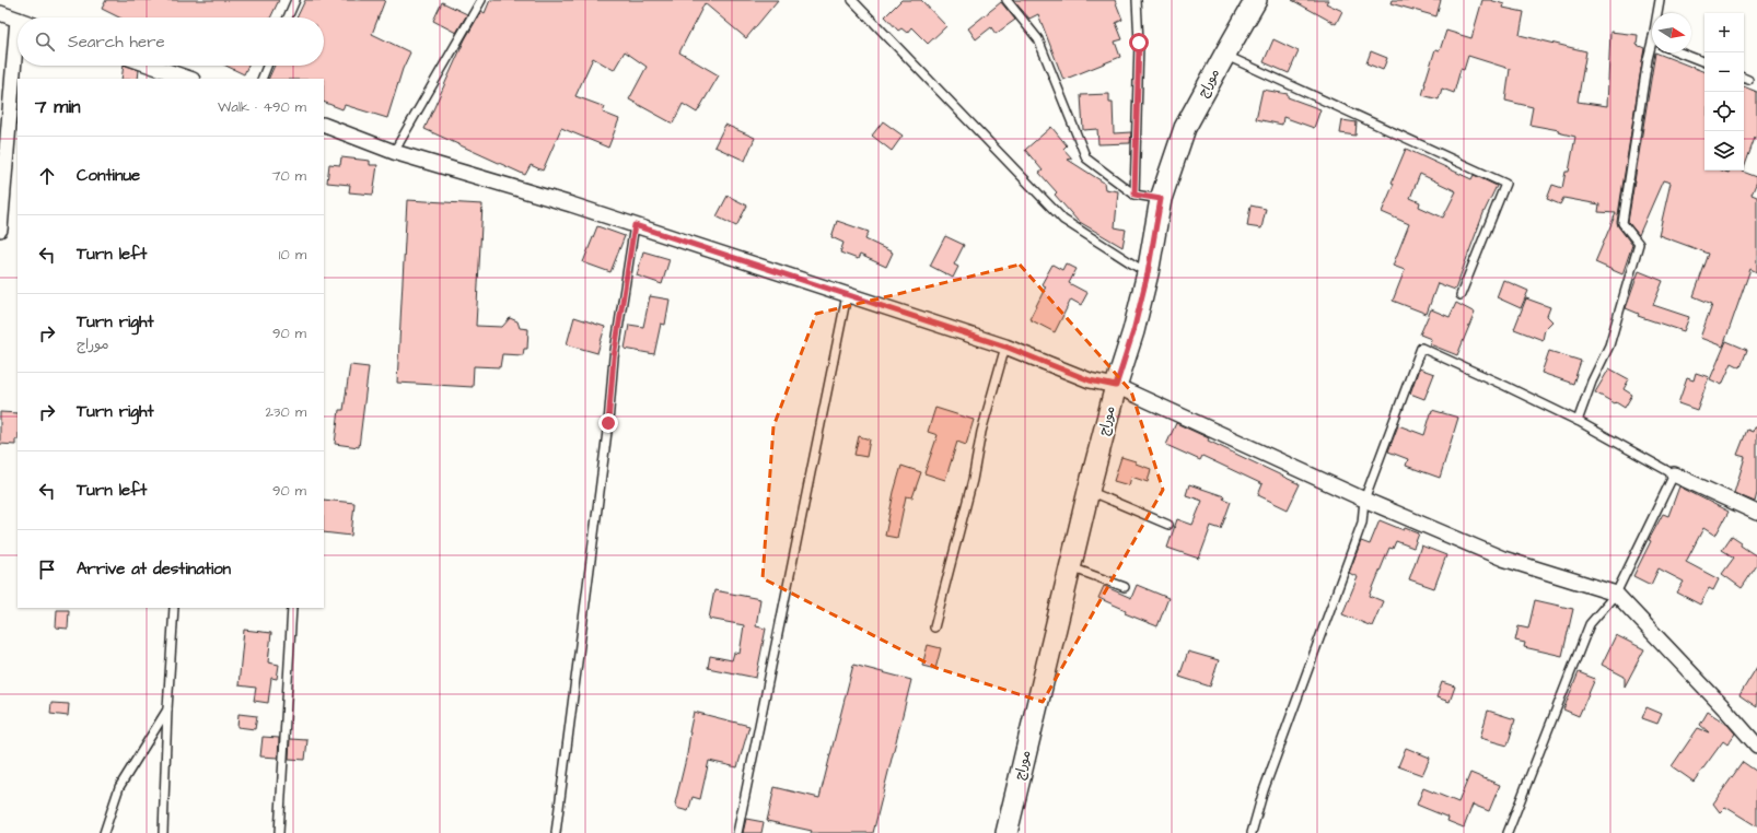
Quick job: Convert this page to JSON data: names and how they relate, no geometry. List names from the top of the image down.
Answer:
{
  "streets": {
    "main road": ["موراج"]
  },
  "north": "right",
  "page": {
    "map_buttons": ["+", "−"],
    "search": "Search here",
    "heading": ["7 min", "Walk · 490 m"],
    "list": [
      ["Continue", "70 m"],
      ["Turn left", "10 m"],
      ["Turn right", "موراج", "90 m"],
      ["Turn right", "230 m"],
      ["Turn left", "90 m"],
      "Arrive at destination"
    ]
  }
}
